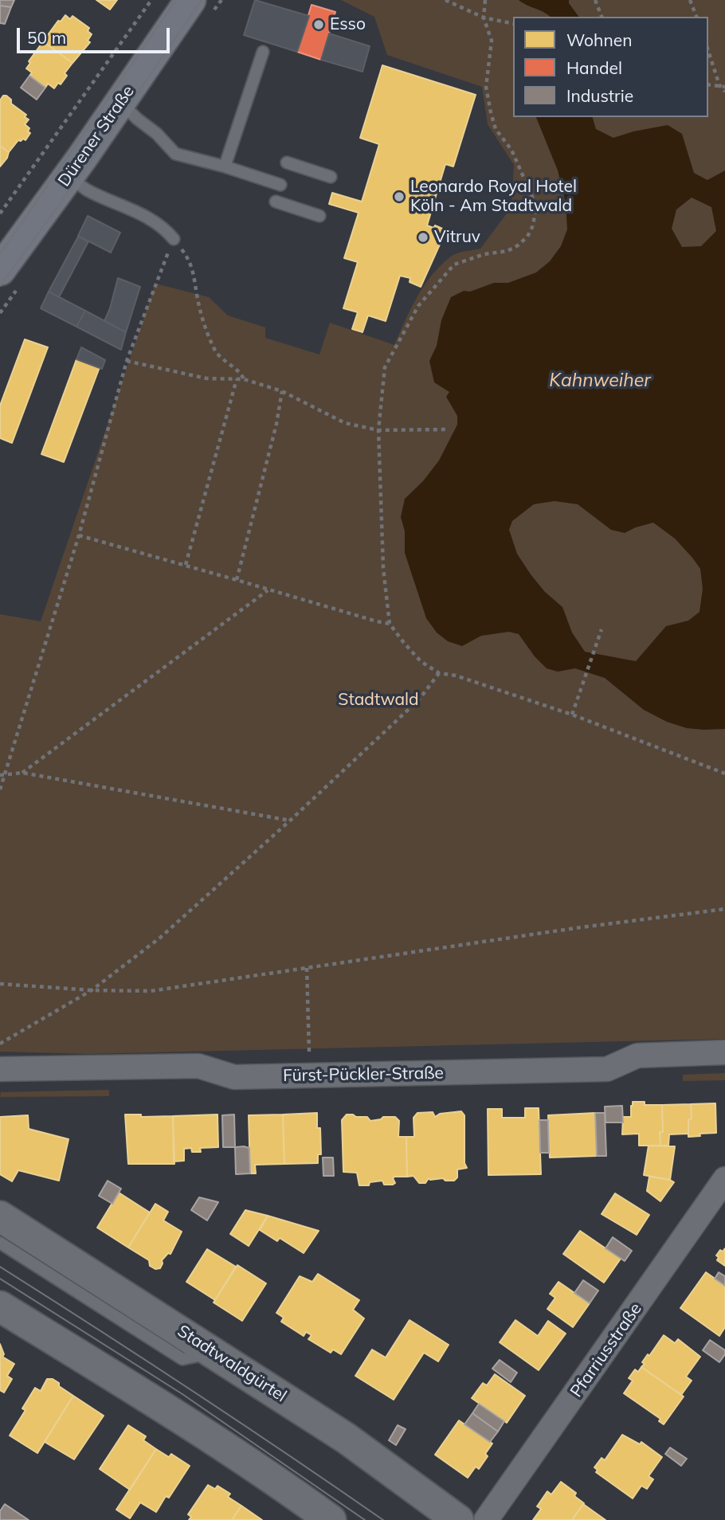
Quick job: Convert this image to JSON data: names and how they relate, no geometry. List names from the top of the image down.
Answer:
{
  "streets": {
    "main road": ["Dürener Straße", "Stadtwaldgürtel"],
    "street": ["Fürst-Pückler-Straße", "Pfarriusstraße"]
  },
  "water": ["Kahnweiher"],
  "parks": ["Stadtwald"],
  "places": ["Esso", "Leonardo Royal Hotel Köln - Am Stadtwald", "Vitruv"],
  "legend": ["Wohnen", "Handel", "Industrie"],
  "scale_bar": "50 m"
}
